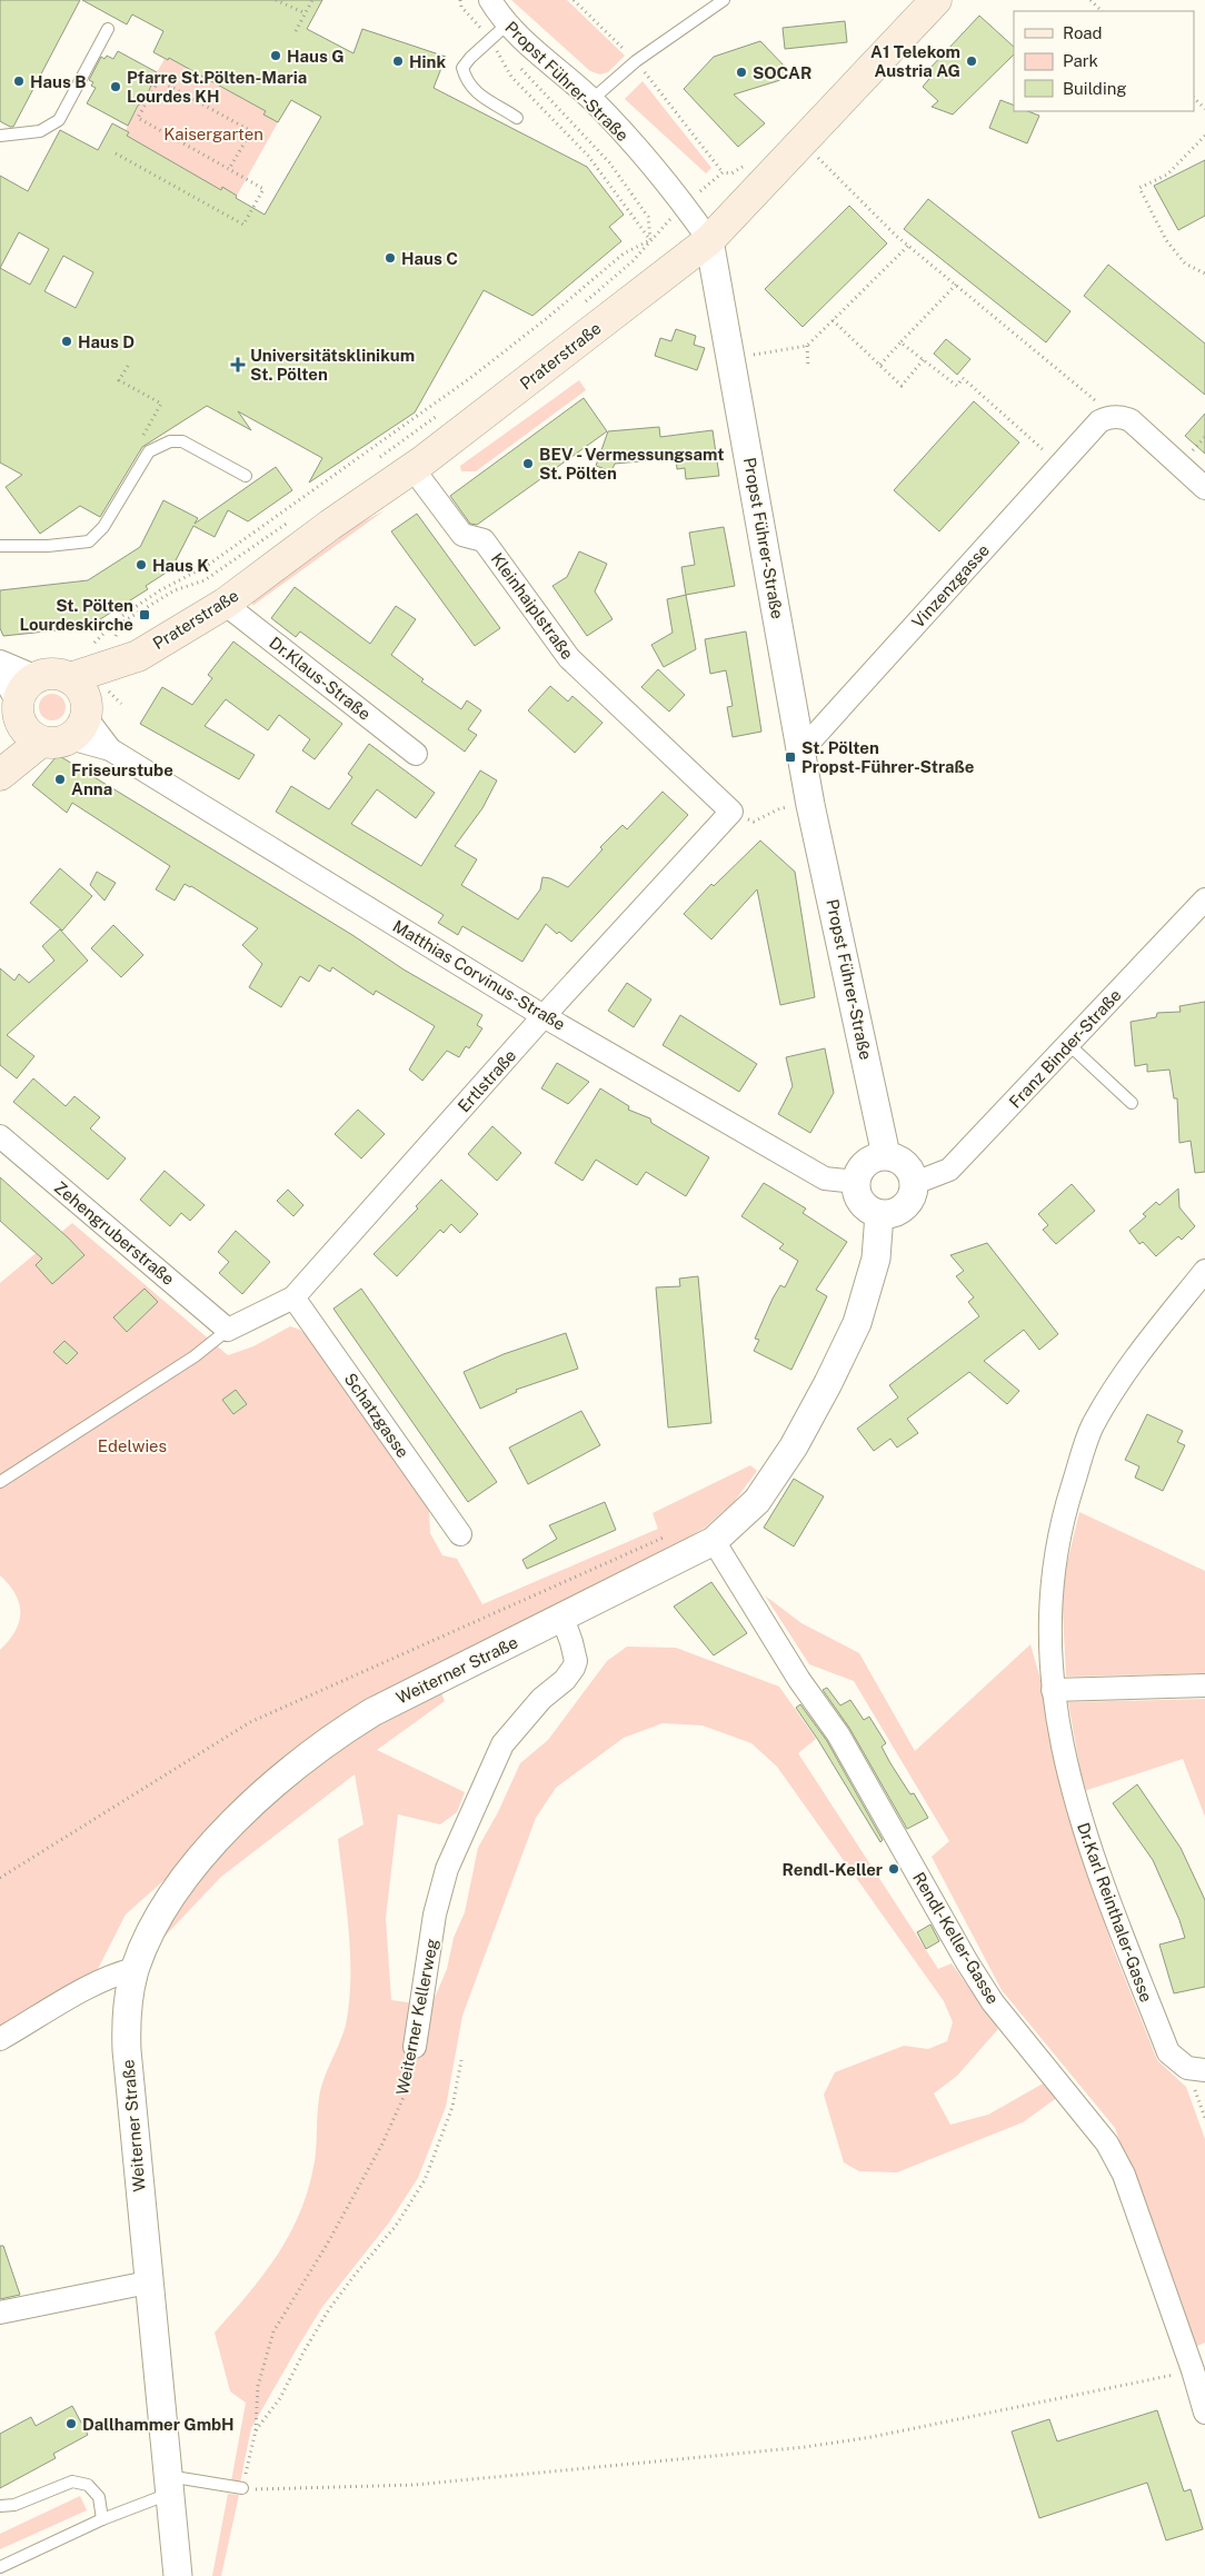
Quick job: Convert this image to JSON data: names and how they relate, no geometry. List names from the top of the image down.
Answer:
{
  "streets": {
    "main road": ["Praterstraße"],
    "street": [
      "Propst Führer-Straße",
      "Vinzenzgasse",
      "Kleinhaiplstraße",
      "Dr.Klaus-Straße",
      "Matthias Corvinus-Straße",
      "Franz Binder-Straße",
      "Ertlstraße",
      "Zehengruberstraße",
      "Schatzgasse",
      "Weiterner Straße",
      "Dr.Karl Reinthaler-Gasse",
      "Rendl-Keller-Gasse",
      "Weiterner Kellerweg"
    ]
  },
  "crossings": [
    ["Propst Führer-Straße", "Praterstraße"],
    ["Propst Führer-Straße", "Vinzenzgasse"],
    ["Propst Führer-Straße", "Matthias Corvinus-Straße"],
    ["Propst Führer-Straße", "Franz Binder-Straße"],
    ["Propst Führer-Straße", "Weiterner Straße"],
    ["Praterstraße", "Kleinhaiplstraße"],
    ["Praterstraße", "Dr.Klaus-Straße"],
    ["Kleinhaiplstraße", "Ertlstraße"],
    ["Matthias Corvinus-Straße", "Franz Binder-Straße"],
    ["Matthias Corvinus-Straße", "Ertlstraße"],
    ["Matthias Corvinus-Straße", "Weiterner Straße"],
    ["Franz Binder-Straße", "Weiterner Straße"],
    ["Ertlstraße", "Zehengruberstraße"],
    ["Ertlstraße", "Schatzgasse"],
    ["Weiterner Straße", "Rendl-Keller-Gasse"],
    ["Weiterner Straße", "Weiterner Kellerweg"]
  ],
  "parks": ["Kaisergarten", "Edelwies"],
  "places": {
    "other": [
      "Haus G",
      "Hink",
      "A1 Telekom Austria AG",
      "SOCAR",
      "Haus B",
      "Pfarre St.Pölten-Maria Lourdes KH",
      "Haus C",
      "Haus D",
      "BEV - Vermessungsamt St. Pölten",
      "Haus K",
      "Friseurstube Anna",
      "Rendl-Keller",
      "Dallhammer GmbH"
    ],
    "health": ["Universitätsklinikum St. Pölten"],
    "transit": ["St. Pölten Lourdeskirche", "St. Pölten Propst-Führer-Straße"]
  },
  "legend": ["Road", "Park", "Building"]
}
